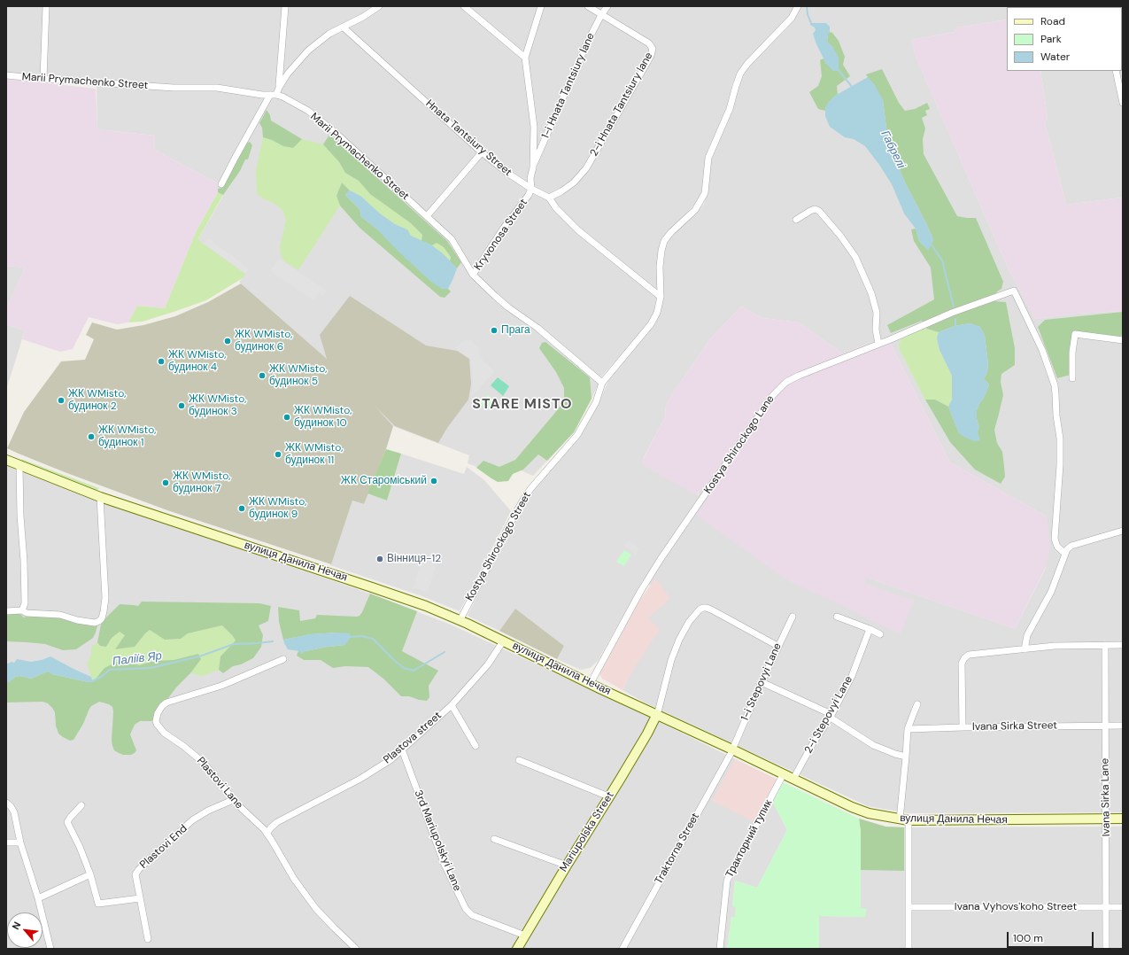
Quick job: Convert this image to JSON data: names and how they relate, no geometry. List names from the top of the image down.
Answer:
{
  "streets": {
    "main road": ["вулиця Данила Нечая", "Mariupolska Street"],
    "street": [
      "Marii Prymachenko Street",
      "1-i Hnata Tantsiury lane",
      "2-i Hnata Tantsiury lane",
      "Hnata Tantsiury Street",
      "Kryvonosa Street",
      "Kostya Shirockogo Lane",
      "Kostya Shirockogo Street",
      "1-i Stepovyi Lane",
      "2-i Stepovyi Lane",
      "Ivana Sirka Street",
      "Plastova street",
      "Plastovi Lane",
      "Ivana Sirka Lane",
      "Тракторний тупик",
      "3rd Mariupolskyi Lane",
      "Plastovi End",
      "Traktorna Street",
      "Ivana Vyhovs'koho Street"
    ]
  },
  "crossings": [
    ["Marii Prymachenko Street", "Kryvonosa Street"],
    ["Marii Prymachenko Street", "Kostya Shirockogo Street"],
    ["1-i Hnata Tantsiury lane", "2-i Hnata Tantsiury lane"],
    ["1-i Hnata Tantsiury lane", "Kryvonosa Street"],
    ["2-i Hnata Tantsiury lane", "Hnata Tantsiury Street"],
    ["Hnata Tantsiury Street", "Kryvonosa Street"],
    ["Hnata Tantsiury Street", "Kostya Shirockogo Street"],
    ["Kostya Shirockogo Lane", "вулиця Данила Нечая"],
    ["Kostya Shirockogo Street", "вулиця Данила Нечая"],
    ["вулиця Данила Нечая", "1-i Stepovyi Lane"],
    ["вулиця Данила Нечая", "2-i Stepovyi Lane"],
    ["вулиця Данила Нечая", "Plastova street"],
    ["вулиця Данила Нечая", "Ivana Sirka Lane"],
    ["вулиця Данила Нечая", "Mariupolska Street"],
    ["вулиця Данила Нечая", "Тракторний тупик"],
    ["вулиця Данила Нечая", "Traktorna Street"],
    ["1-i Stepovyi Lane", "Traktorna Street"],
    ["Ivana Sirka Street", "Ivana Sirka Lane"],
    ["Plastova street", "Plastovi Lane"],
    ["Plastova street", "3rd Mariupolskyi Lane"],
    ["Plastovi Lane", "Plastovi End"],
    ["Ivana Sirka Lane", "Ivana Vyhovs'koho Street"],
    ["Mariupolska Street", "3rd Mariupolskyi Lane"]
  ],
  "districts": ["STARE MISTO"],
  "water": ["Габрелі", "Паліїв Яр"],
  "places": [
    "Прага",
    "ЖК WMisto, будинок 6",
    "ЖК WMisto, будинок 4",
    "ЖК WMisto, будинок 5",
    "ЖК WMisto, будинок 2",
    "ЖК WMisto, будинок 3",
    "ЖК WMisto, будинок 10",
    "ЖК WMisto, будинок 1",
    "ЖК WMisto, будинок 11",
    "ЖК Староміський",
    "ЖК WMisto, будинок 7",
    "ЖК WMisto, будинок 9",
    "Вінниця-12"
  ],
  "legend": ["Road", "Park", "Water"],
  "scale_bar": "100 m",
  "north": "top left"
}
